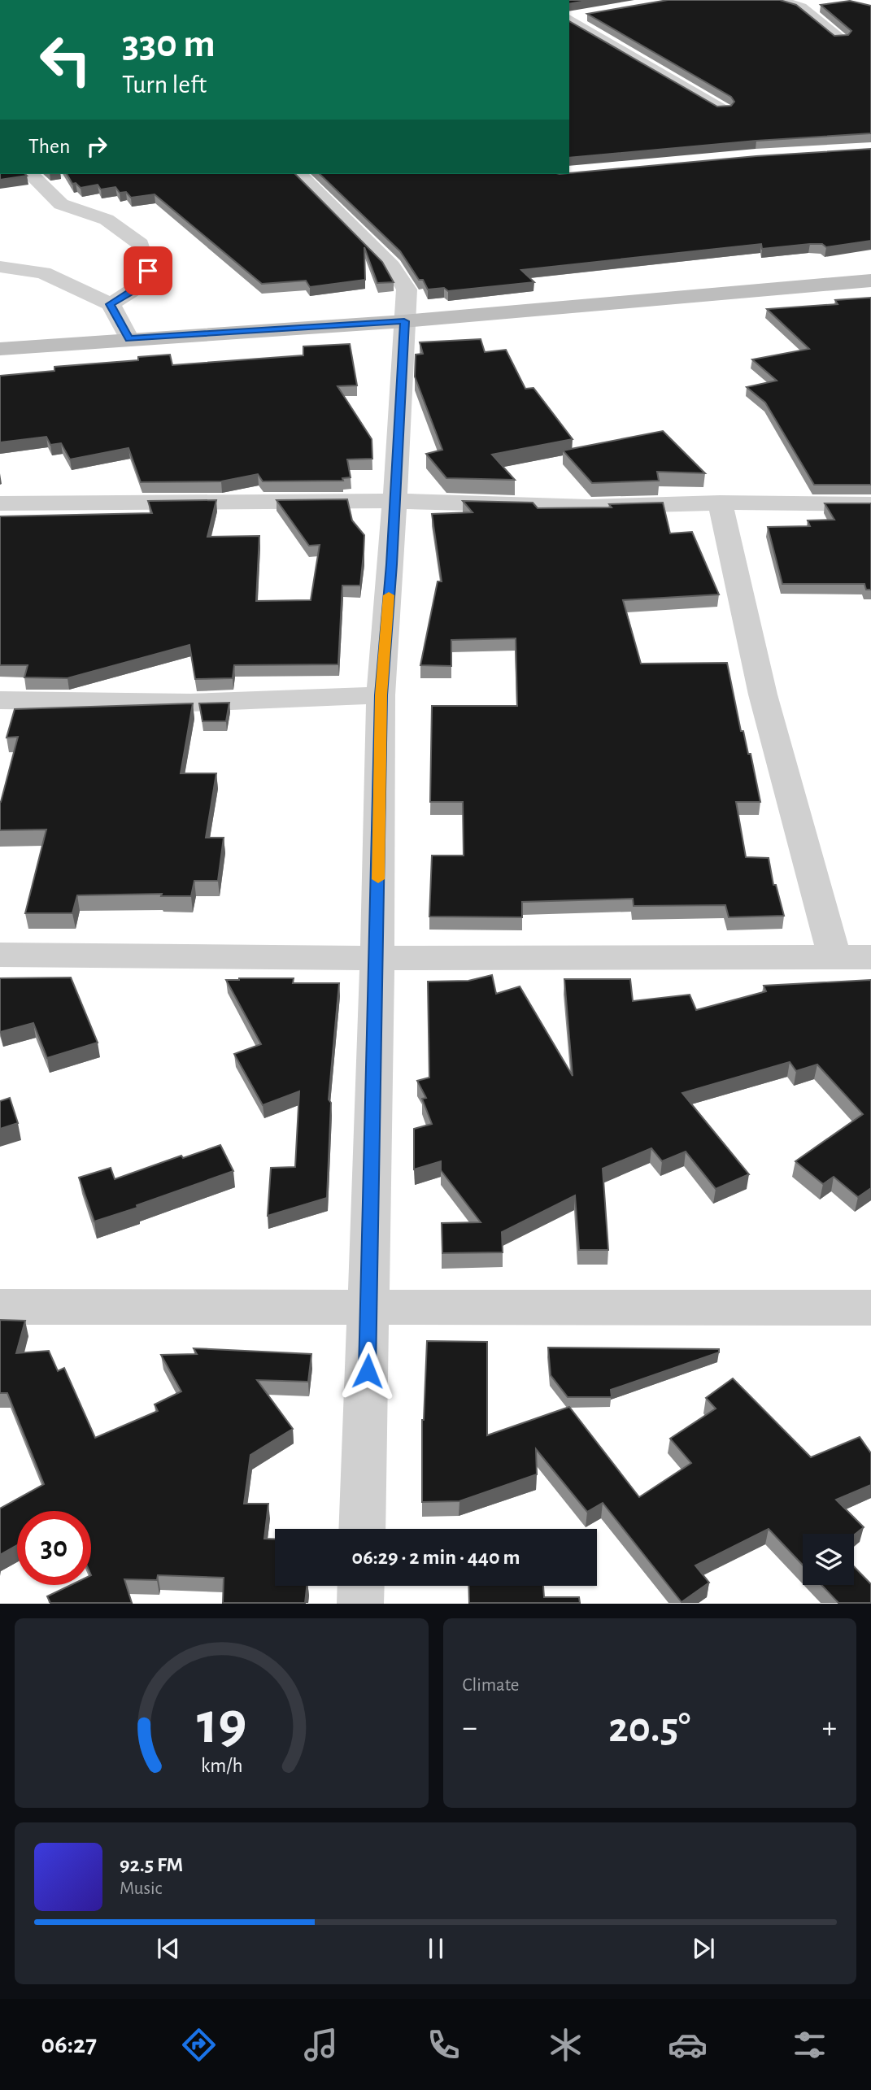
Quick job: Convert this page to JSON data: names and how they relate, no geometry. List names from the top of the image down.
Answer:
{
  "page": {
    "turn": ["330 m", "Turn left"],
    "then": "Then",
    "limit": "30",
    "trip": "06:29 · 2 min · 440 m",
    "tile": "Climate",
    "heat": ["−", "20.5°", "+"],
    "song": ["92.5 FM", "Music"],
    "tabs": "06:27",
    "gauge": ["19", "km/h"]
  }
}
